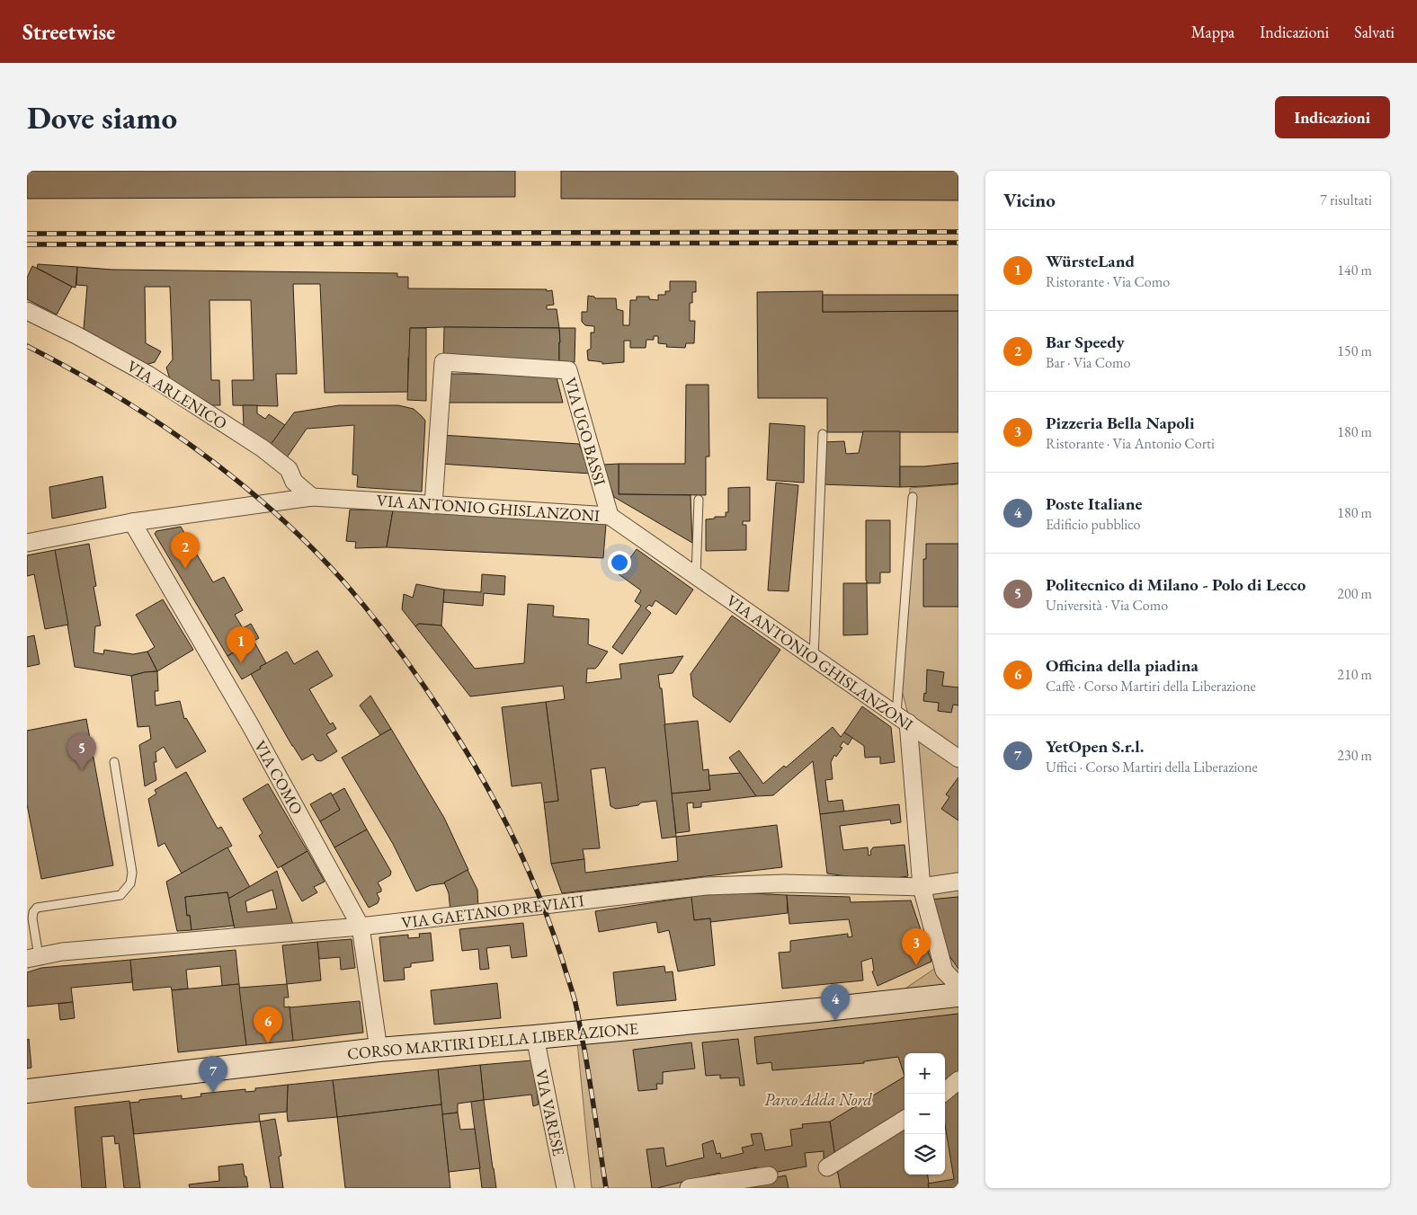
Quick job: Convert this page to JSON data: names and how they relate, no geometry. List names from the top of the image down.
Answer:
{
  "streets": {
    "main road": ["CORSO MARTIRI DELLA LIBERAZIONE"],
    "street": [
      "VIA ARLENICO",
      "VIA UGO BASSI",
      "VIA ANTONIO GHISLANZONI",
      "VIA COMO",
      "VIA GAETANO PREVIATI",
      "VIA VARESE"
    ]
  },
  "crossings": [
    ["VIA ARLENICO", "VIA ANTONIO GHISLANZONI"],
    ["VIA UGO BASSI", "VIA ANTONIO GHISLANZONI"],
    ["VIA ANTONIO GHISLANZONI", "VIA COMO"],
    ["VIA COMO", "VIA GAETANO PREVIATI"],
    ["VIA COMO", "CORSO MARTIRI DELLA LIBERAZIONE"],
    ["CORSO MARTIRI DELLA LIBERAZIONE", "VIA VARESE"]
  ],
  "parks": ["Parco Adda Nord"],
  "page": {
    "header": "Streetwise",
    "nav": ["Mappa", "Indicazioni", "Salvati"],
    "buttons": "Indicazioni",
    "title": "Dove siamo",
    "heading": ["Vicino", "7 risultati"],
    "list": [
      {
        "mark": "1",
        "name": "WürsteLand",
        "note": "Ristorante · Via Como",
        "value": "140 m"
      },
      {
        "mark": "2",
        "name": "Bar Speedy",
        "note": "Bar · Via Como",
        "value": "150 m"
      },
      {
        "mark": "3",
        "name": "Pizzeria Bella Napoli",
        "note": "Ristorante · Via Antonio Corti",
        "value": "180 m"
      },
      {
        "mark": "4",
        "name": "Poste Italiane",
        "note": "Edificio pubblico",
        "value": "180 m"
      },
      {
        "mark": "5",
        "name": "Politecnico di Milano - Polo di Lecco",
        "note": "Università · Via Como",
        "value": "200 m"
      },
      {
        "mark": "6",
        "name": "Officina della piadina",
        "note": "Caffè · Corso Martiri della Liberazione",
        "value": "210 m"
      },
      {
        "mark": "7",
        "name": "YetOpen S.r.l.",
        "note": "Uffici · Corso Martiri della Liberazione",
        "value": "230 m"
      }
    ],
    "pins": [
      "2",
      "1",
      "5",
      "3",
      "4",
      "6",
      "7"
    ],
    "map_buttons": ["+", "−"]
  }
}
